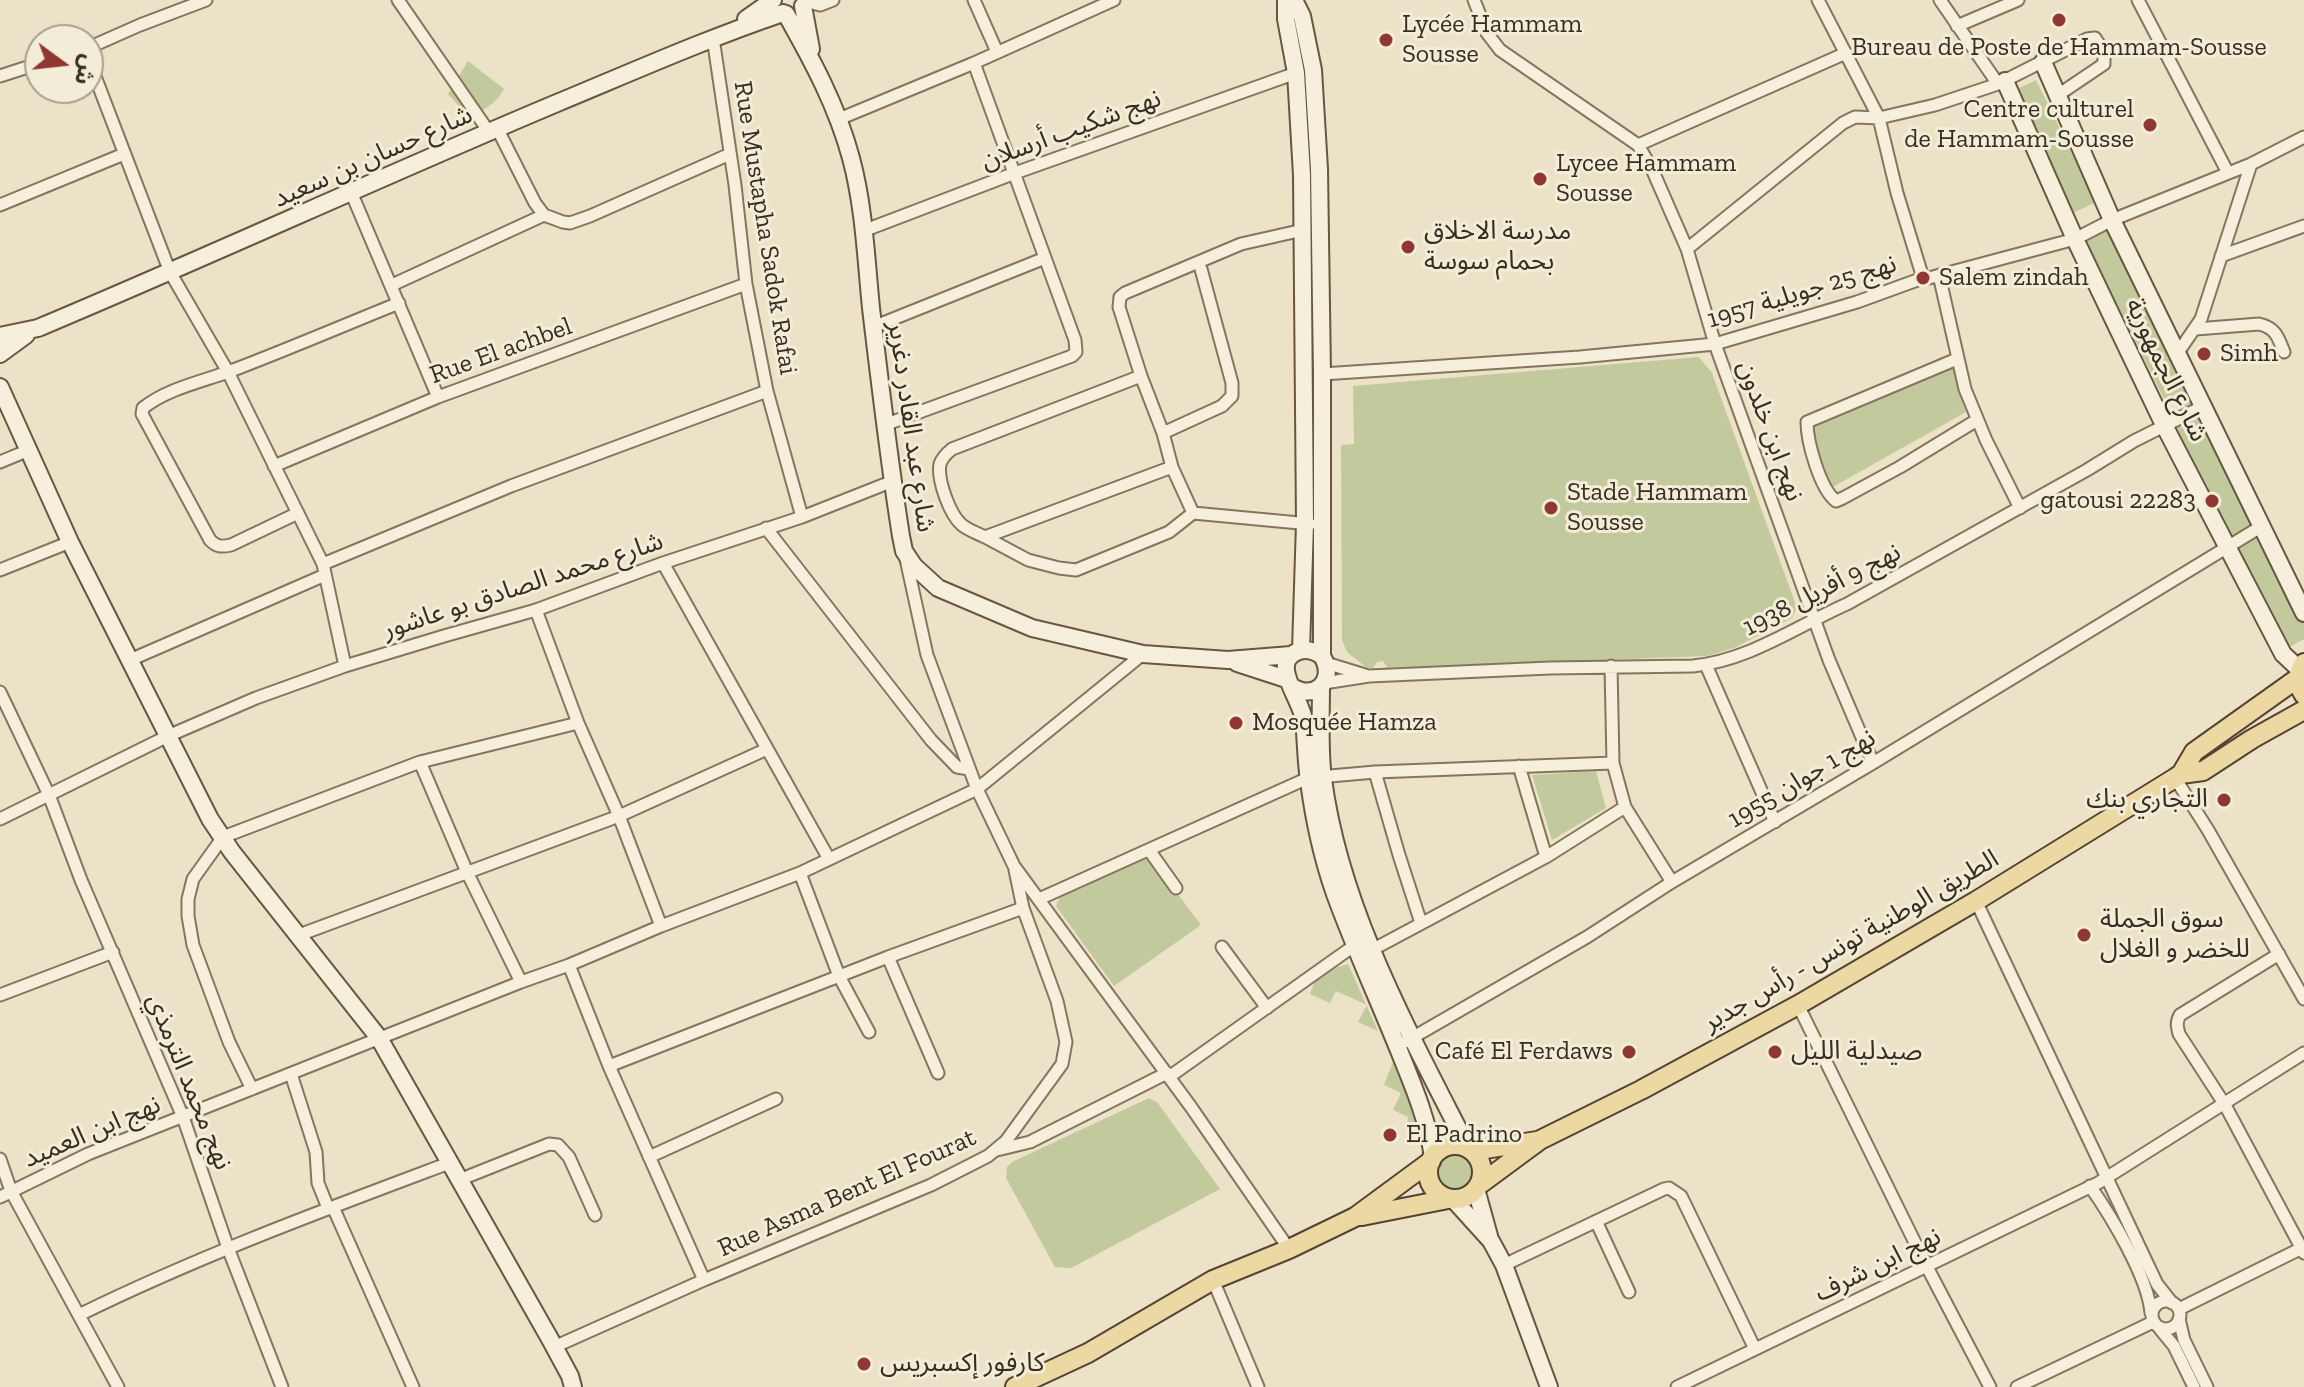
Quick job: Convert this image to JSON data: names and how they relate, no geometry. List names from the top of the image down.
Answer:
{
  "streets": {
    "main road": ["الطريق الوطنية تونس - رأس جدير"],
    "street": [
      "نهج شكيب أرسلان",
      "شارع حسان بن سعيد",
      "Rue Mustapha Sadok Rafai",
      "نهج 25 جويلية 1957",
      "Rue El achbel",
      "شارع الجمهورية",
      "شارع عبد القادر دغرير",
      "نهج ابن خلدون",
      "شارع محمد الصادق بو عاشور",
      "نهج 9 أفريل 1938",
      "نهج 1 جوان 1955",
      "نهج محمد الترمذي",
      "نهج ابن العميد",
      "Rue Asma Bent El Fourat",
      "نهج ابن شرف"
    ]
  },
  "crossings": [
    ["نهج شكيب أرسلان", "شارع عبد القادر دغرير"],
    ["شارع حسان بن سعيد", "Rue Mustapha Sadok Rafai"],
    ["شارع حسان بن سعيد", "شارع عبد القادر دغرير"],
    ["Rue Mustapha Sadok Rafai", "Rue El achbel"],
    ["Rue Mustapha Sadok Rafai", "شارع محمد الصادق بو عاشور"],
    ["نهج 25 جويلية 1957", "شارع الجمهورية"],
    ["نهج 25 جويلية 1957", "نهج ابن خلدون"],
    ["شارع الجمهورية", "نهج 9 أفريل 1938"],
    ["شارع الجمهورية", "نهج 1 جوان 1955"],
    ["شارع الجمهورية", "الطريق الوطنية تونس - رأس جدير"],
    ["شارع عبد القادر دغرير", "شارع محمد الصادق بو عاشور"],
    ["شارع عبد القادر دغرير", "نهج ابن العميد"],
    ["نهج ابن خلدون", "نهج 9 أفريل 1938"],
    ["نهج ابن خلدون", "نهج 1 جوان 1955"],
    ["شارع محمد الصادق بو عاشور", "نهج محمد الترمذي"],
    ["نهج محمد الترمذي", "نهج ابن العميد"]
  ],
  "places": [
    "Bureau de Poste de Hammam-Sousse",
    "Lycée Hammam Sousse",
    "Centre culturel de Hammam-Sousse",
    "Lycee Hammam Sousse",
    "مدرسة الاخلاق بحمام سوسة",
    "Salem zindah",
    "Simh",
    "gatousi 22283",
    "Stade Hammam Sousse",
    "Mosquée Hamza",
    "التجاري بنك",
    "سوق الجملة للخضر و الغلال",
    "Café El Ferdaws",
    "صيدلية الليل",
    "El Padrino",
    "كارفور إكسبريس"
  ],
  "north": "right"
}
